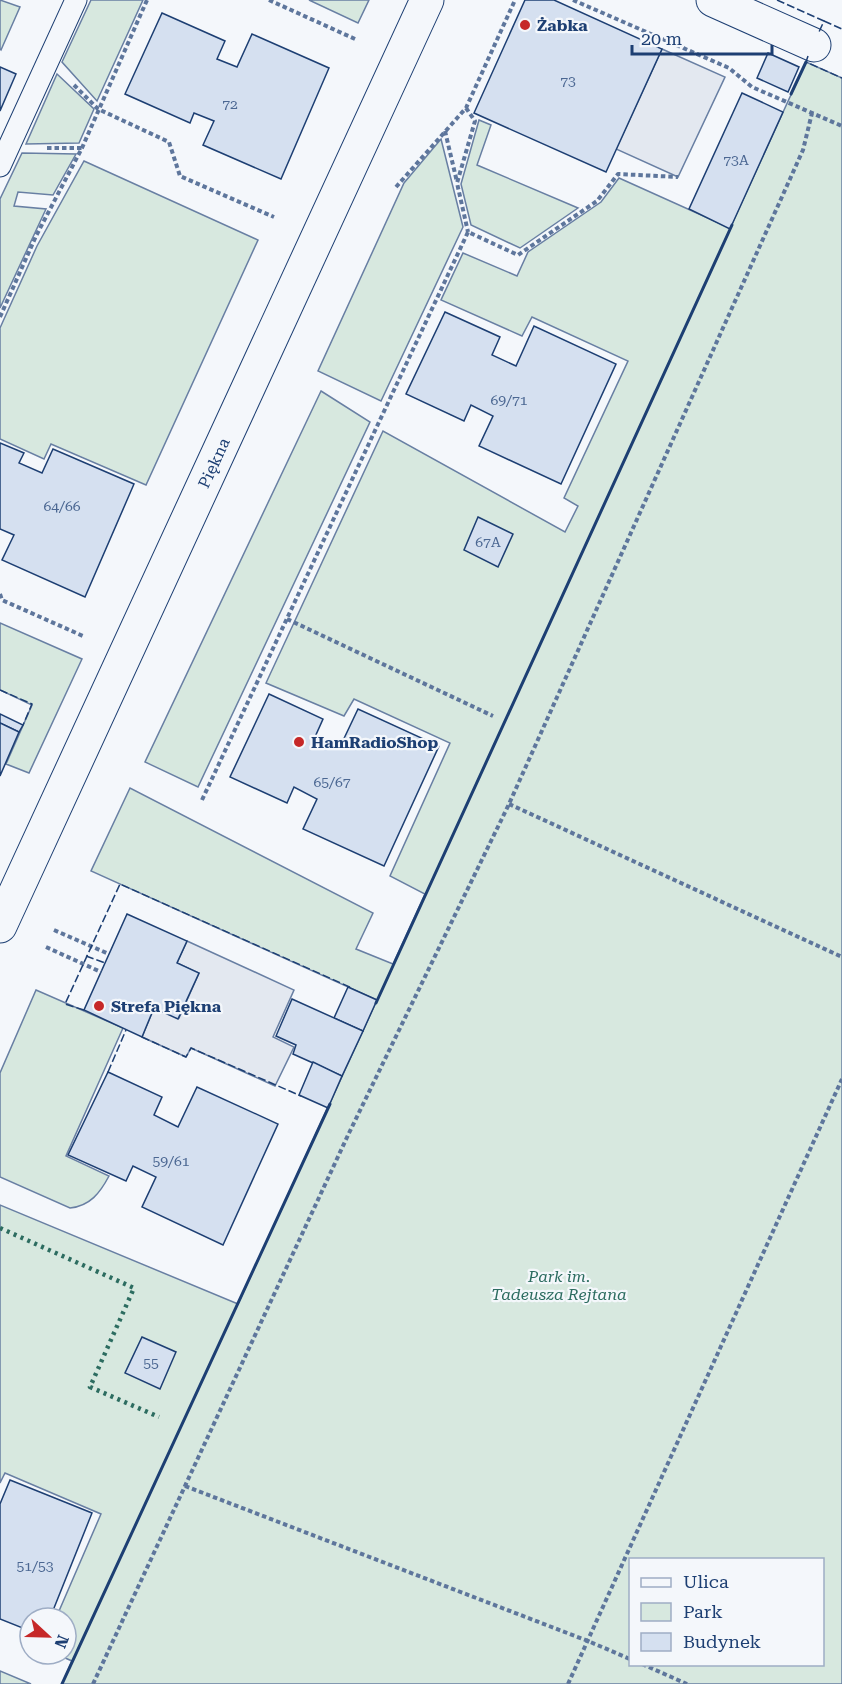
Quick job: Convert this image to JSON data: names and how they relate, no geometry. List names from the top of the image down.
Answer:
{
  "streets": {
    "street": ["Piękna"]
  },
  "parks": ["Park im. Tadeusza Rejtana"],
  "places": ["Żabka", "HamRadioShop", "Strefa Piękna"],
  "house_numbers": [
    "73",
    "72",
    "73A",
    "69/71",
    "64/66",
    "67A",
    "65/67",
    "59/61",
    "55",
    "51/53"
  ],
  "legend": ["Ulica", "Park", "Budynek"],
  "scale_bar": "20 m",
  "north": "right"
}
